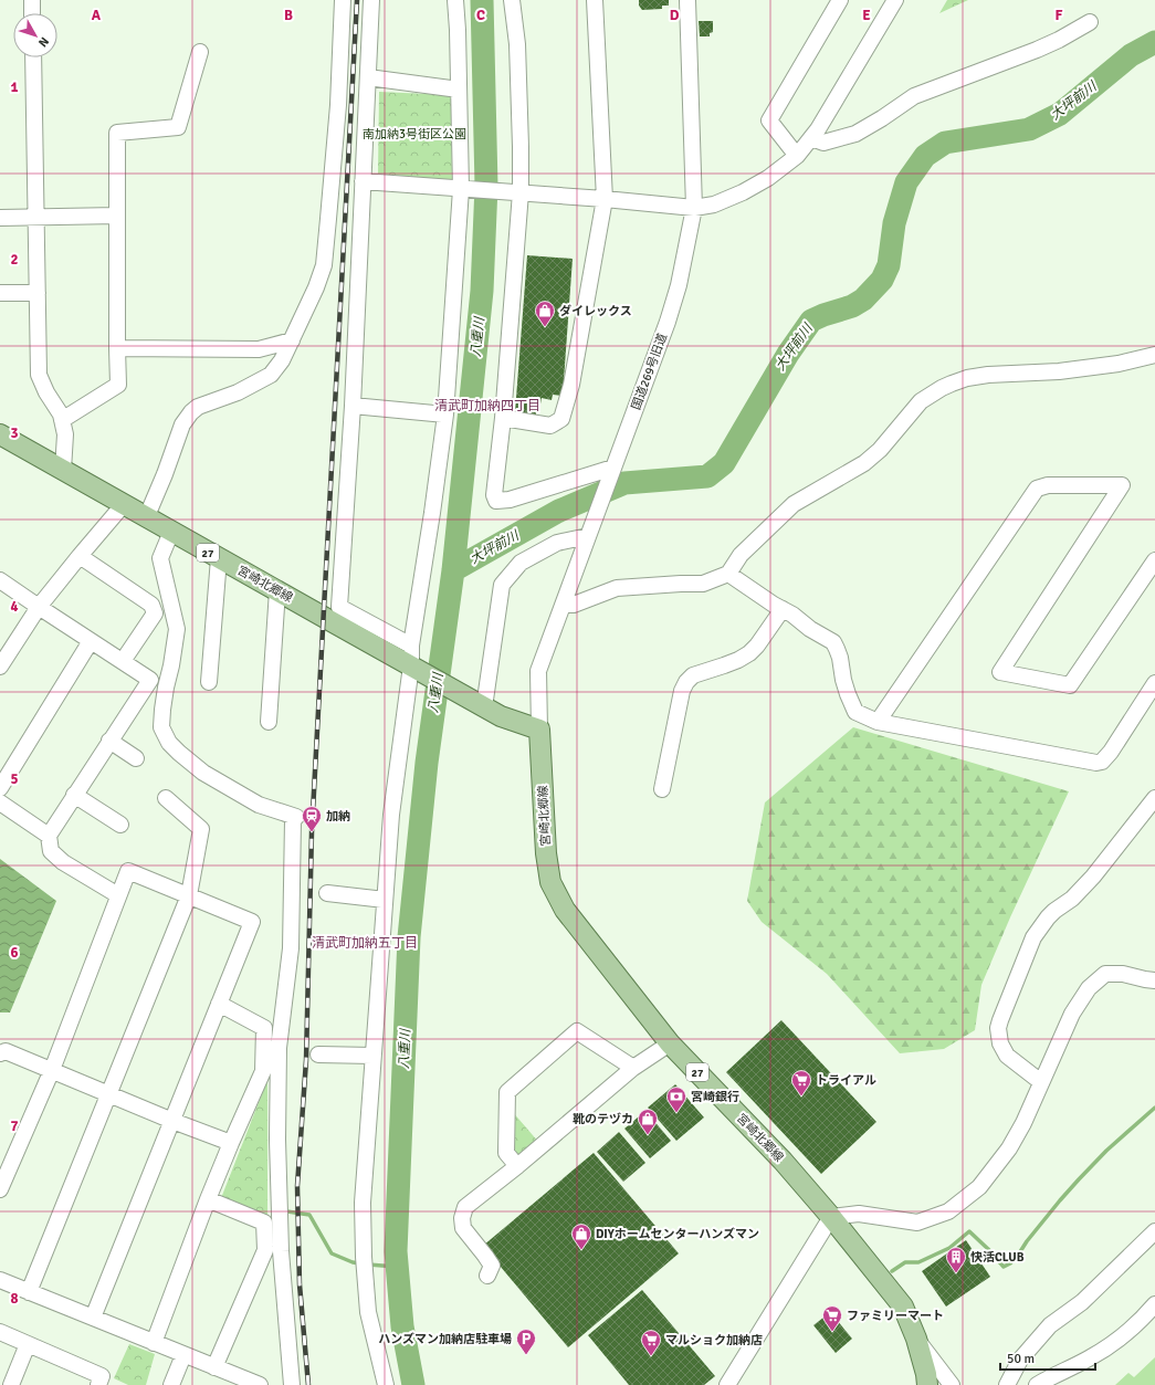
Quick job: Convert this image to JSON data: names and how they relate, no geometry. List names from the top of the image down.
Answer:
{
  "streets": {
    "main road": ["27", "宮崎北郷線"],
    "street": ["国道269号旧道"]
  },
  "crossings": [
    ["国道269号旧道", "宮崎北郷線"]
  ],
  "districts": ["清武町加納四丁目", "清武町加納五丁目"],
  "water": ["大坪前川", "八重川"],
  "parks": ["南加納3号街区公園"],
  "places": {
    "shop": ["ダイレックス", "靴のテヅカ", "DIYホームセンターハンズマン"],
    "station": ["加納"],
    "supermarket": ["トライアル", "ファミリーマート", "マルショク加納店"],
    "bank": ["宮崎銀行"],
    "building": ["快活CLUB"],
    "parking": ["ハンズマン加納店駐車場"]
  },
  "scale_bar": "50 m",
  "north": "bottom right",
  "grid": {
    "columns": [
      "A",
      "B",
      "C",
      "D",
      "E",
      "F"
    ],
    "rows": [
      "1",
      "2",
      "3",
      "4",
      "5",
      "6",
      "7",
      "8"
    ]
  }
}
